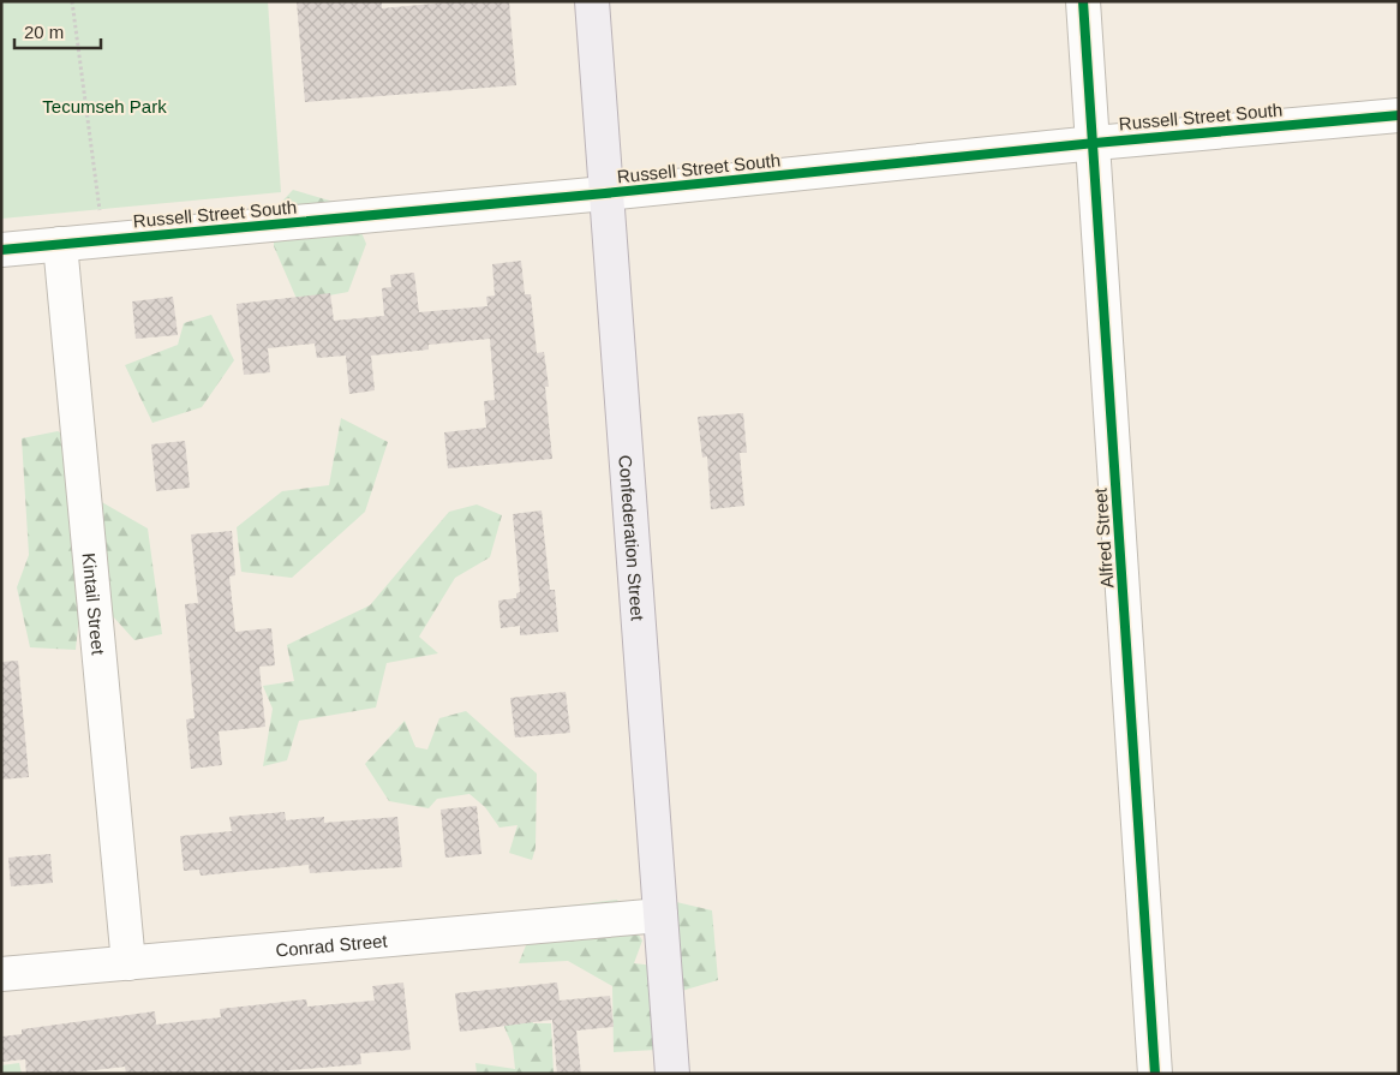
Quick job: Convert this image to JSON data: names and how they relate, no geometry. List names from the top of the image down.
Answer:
{
  "streets": {
    "main road": ["Confederation Street"],
    "street": [
      "Russell Street South",
      "Alfred Street",
      "Kintail Street",
      "Conrad Street"
    ]
  },
  "crossings": [
    ["Russell Street South", "Confederation Street"],
    ["Russell Street South", "Alfred Street"],
    ["Russell Street South", "Kintail Street"],
    ["Confederation Street", "Conrad Street"],
    ["Kintail Street", "Conrad Street"]
  ],
  "parks": ["Tecumseh Park"],
  "scale_bar": "20 m"
}
